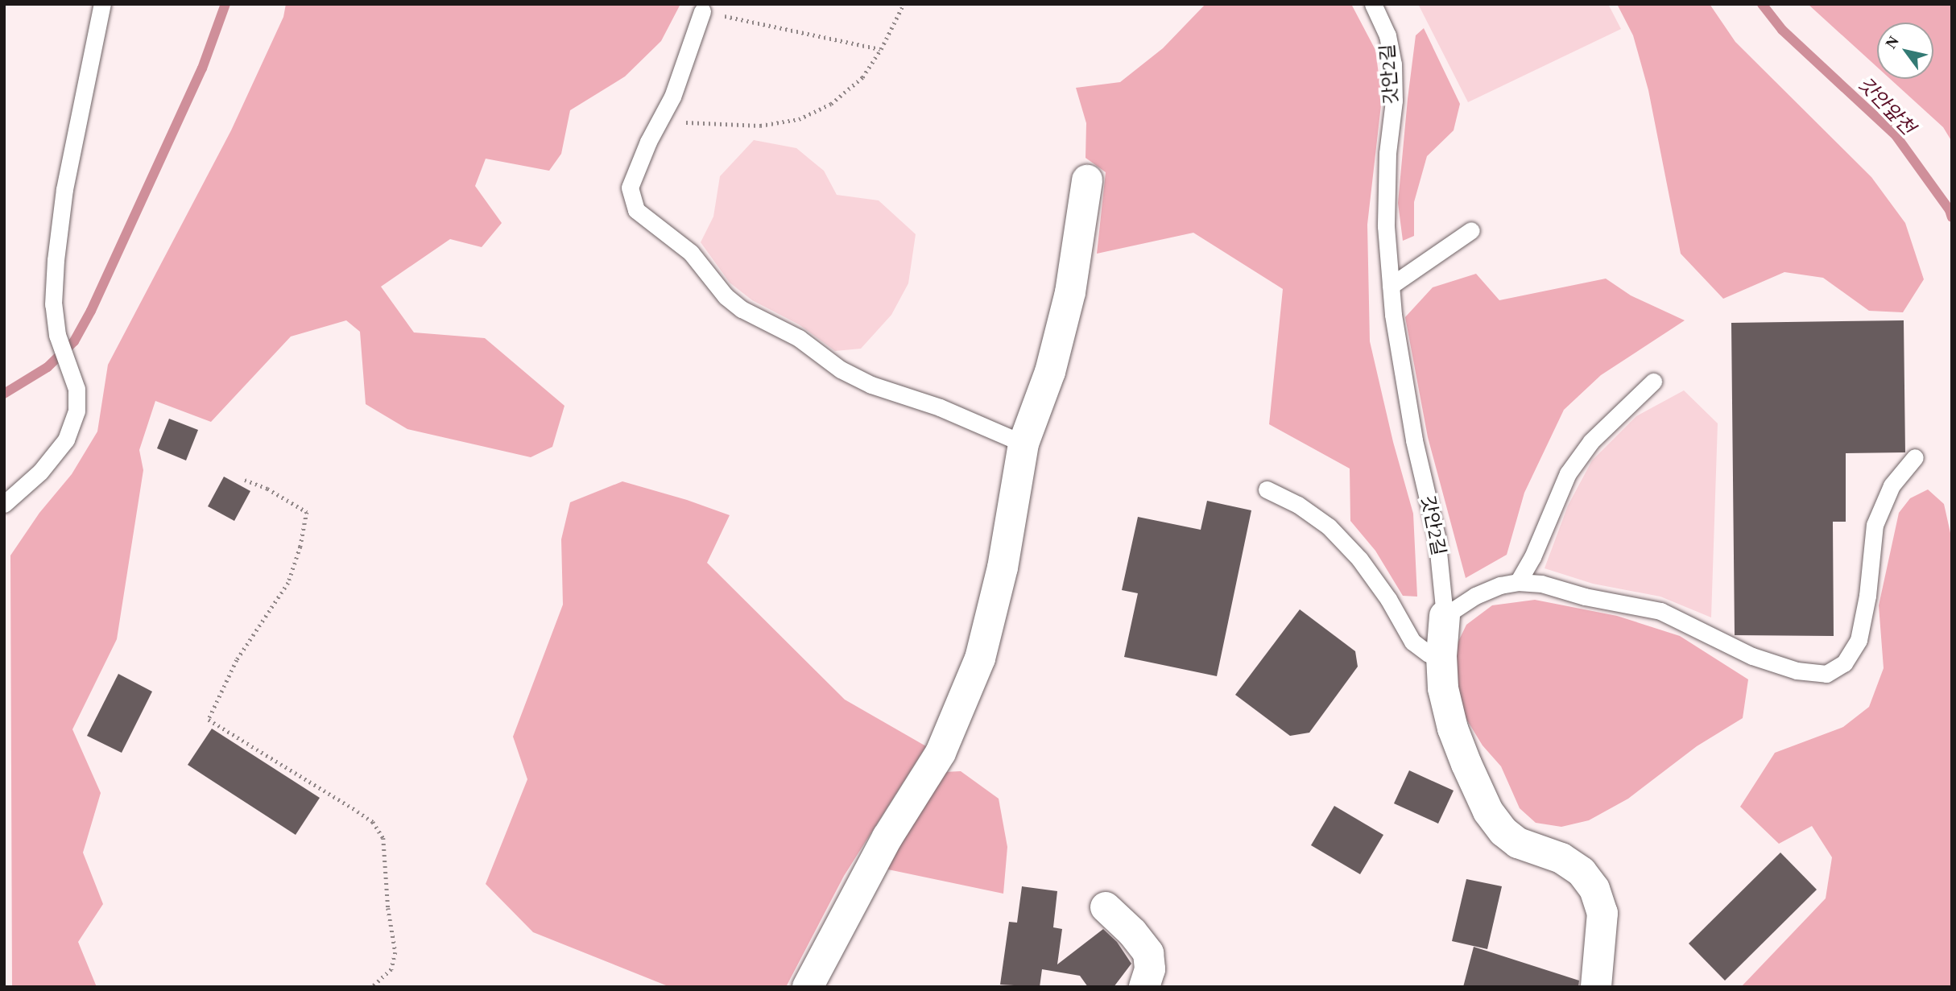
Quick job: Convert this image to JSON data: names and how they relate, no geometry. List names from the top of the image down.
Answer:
{
  "streets": {
    "street": ["갓안2길"]
  },
  "water": ["갓안앞천"],
  "north": "top left"
}
